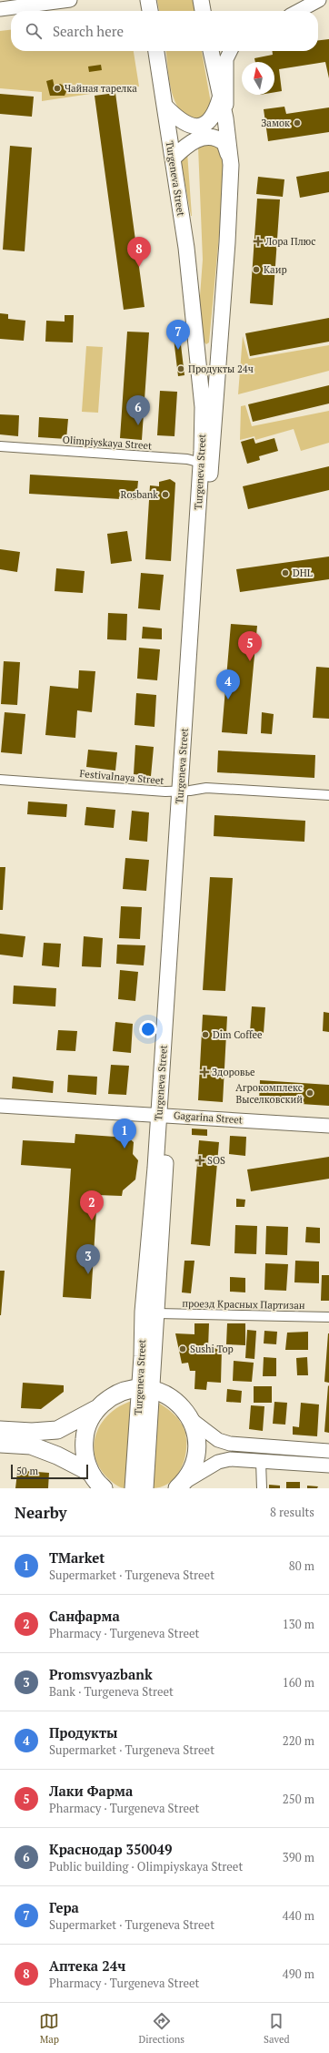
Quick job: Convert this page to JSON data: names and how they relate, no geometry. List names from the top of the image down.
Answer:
{
  "streets": {
    "main road": ["Turgeneva Street"],
    "street": [
      "Olimpiyskaya Street",
      "Festivalnaya Street",
      "Gagarina Street",
      "проезд Красных Партизан"
    ]
  },
  "crossings": [
    ["Turgeneva Street", "Olimpiyskaya Street"],
    ["Turgeneva Street", "Festivalnaya Street"],
    ["Turgeneva Street", "Gagarina Street"],
    ["Turgeneva Street", "проезд Красных Партизан"]
  ],
  "places": {
    "other": [
      "Чайная тарелка",
      "Замок",
      "Каир",
      "Продукты 24ч",
      "Rosbank",
      "DHL",
      "Dim Coffee",
      "Агрокомплекс Выселковский",
      "Sushi Top"
    ],
    "health": ["Лора Плюс", "Здоровье", "SOS"]
  },
  "scale_bar": "50 m",
  "north": "top",
  "page": {
    "search": "Search here",
    "pins": [
      "8",
      "7",
      "6",
      "5",
      "4",
      "1",
      "2",
      "3"
    ],
    "scale": "50 m",
    "heading": ["Nearby", "8 results"],
    "list": [
      {
        "mark": "1",
        "name": "TMarket",
        "note": "Supermarket · Turgeneva Street",
        "value": "80 m"
      },
      {
        "mark": "2",
        "name": "Санфарма",
        "note": "Pharmacy · Turgeneva Street",
        "value": "130 m"
      },
      {
        "mark": "3",
        "name": "Promsvyazbank",
        "note": "Bank · Turgeneva Street",
        "value": "160 m"
      },
      {
        "mark": "4",
        "name": "Продукты",
        "note": "Supermarket · Turgeneva Street",
        "value": "220 m"
      },
      {
        "mark": "5",
        "name": "Лаки Фарма",
        "note": "Pharmacy · Turgeneva Street",
        "value": "250 m"
      },
      {
        "mark": "6",
        "name": "Краснодар 350049",
        "note": "Public building · Olimpiyskaya Street",
        "value": "390 m"
      },
      {
        "mark": "7",
        "name": "Гера",
        "note": "Supermarket · Turgeneva Street",
        "value": "440 m"
      },
      {
        "mark": "8",
        "name": "Аптека 24ч",
        "note": "Pharmacy · Turgeneva Street",
        "value": "490 m"
      }
    ],
    "nav": ["Map", "Directions", "Saved"]
  }
}
